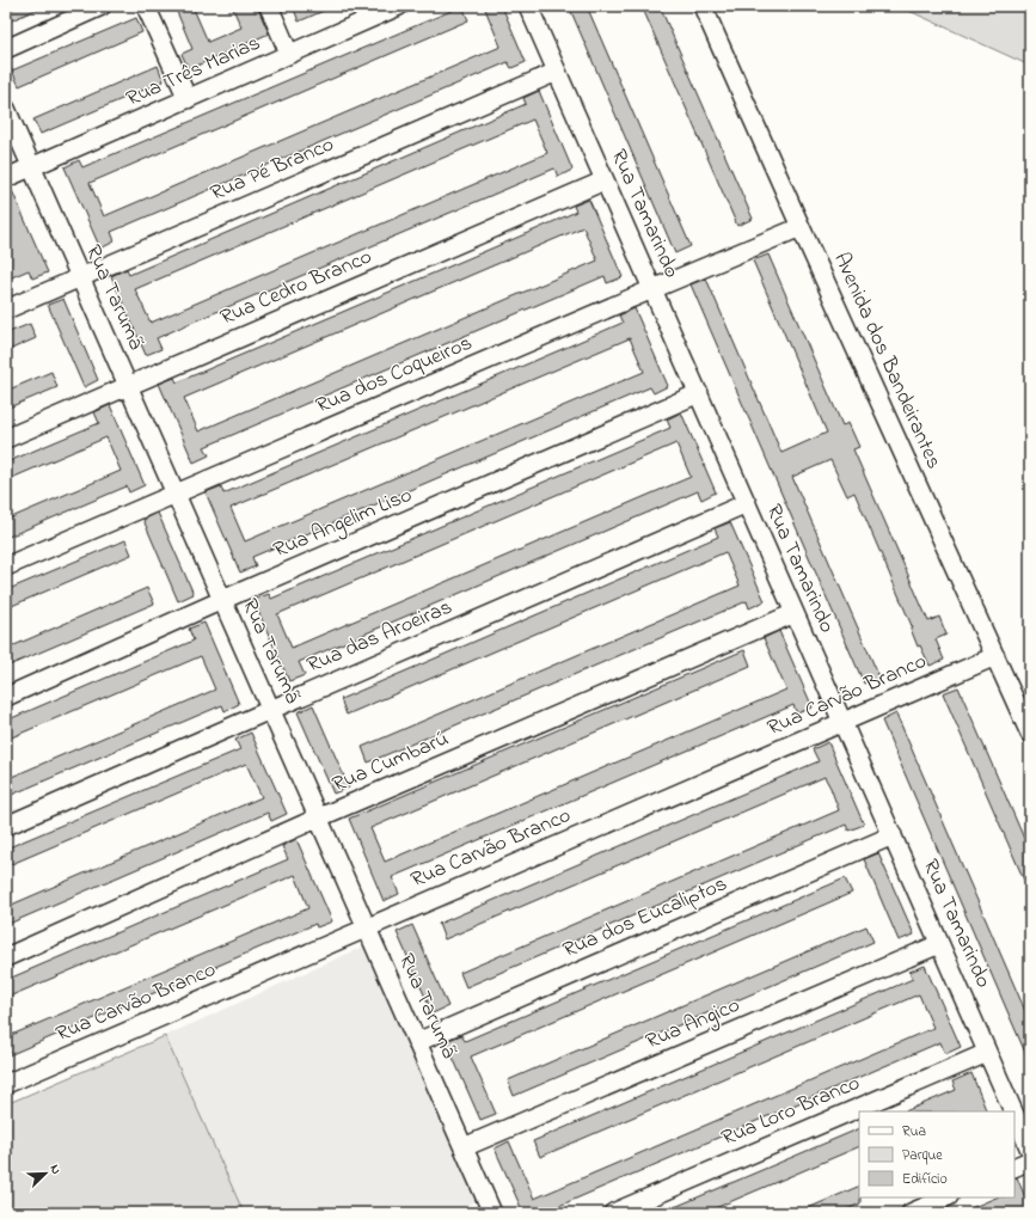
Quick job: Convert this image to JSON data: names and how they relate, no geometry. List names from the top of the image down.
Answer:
{
  "streets": {
    "street": [
      "Rua Três Marias",
      "Rua Pé Branco",
      "Rua Tamarindo",
      "Rua Cedro Branco",
      "Rua Tarumã",
      "Avenida dos Bandeirantes",
      "Rua dos Coqueiros",
      "Rua Angelim Liso",
      "Rua das Aroeiras",
      "Rua Carvão Branco",
      "Rua Cumbarú",
      "Rua dos Eucaliptos",
      "Rua Angico",
      "Rua Loro Branco"
    ]
  },
  "crossings": [
    ["Rua Três Marias", "Rua Tarumã"],
    ["Rua Pé Branco", "Rua Tamarindo"],
    ["Rua Pé Branco", "Rua Tarumã"],
    ["Rua Tamarindo", "Rua Cedro Branco"],
    ["Rua Tamarindo", "Rua dos Coqueiros"],
    ["Rua Tamarindo", "Rua Angelim Liso"],
    ["Rua Tamarindo", "Rua das Aroeiras"],
    ["Rua Tamarindo", "Rua Carvão Branco"],
    ["Rua Tamarindo", "Rua Cumbarú"],
    ["Rua Tamarindo", "Rua dos Eucaliptos"],
    ["Rua Tamarindo", "Rua Angico"],
    ["Rua Tamarindo", "Rua Loro Branco"],
    ["Rua Cedro Branco", "Rua Tarumã"],
    ["Rua Tarumã", "Rua dos Coqueiros"],
    ["Rua Tarumã", "Rua Angelim Liso"],
    ["Rua Tarumã", "Rua das Aroeiras"],
    ["Rua Tarumã", "Rua Carvão Branco"],
    ["Rua Tarumã", "Rua Cumbarú"],
    ["Rua Tarumã", "Rua dos Eucaliptos"],
    ["Rua Tarumã", "Rua Angico"],
    ["Avenida dos Bandeirantes", "Rua dos Coqueiros"],
    ["Avenida dos Bandeirantes", "Rua Carvão Branco"]
  ],
  "legend": ["Rua", "Parque", "Edifício"],
  "north": "top right"
}
